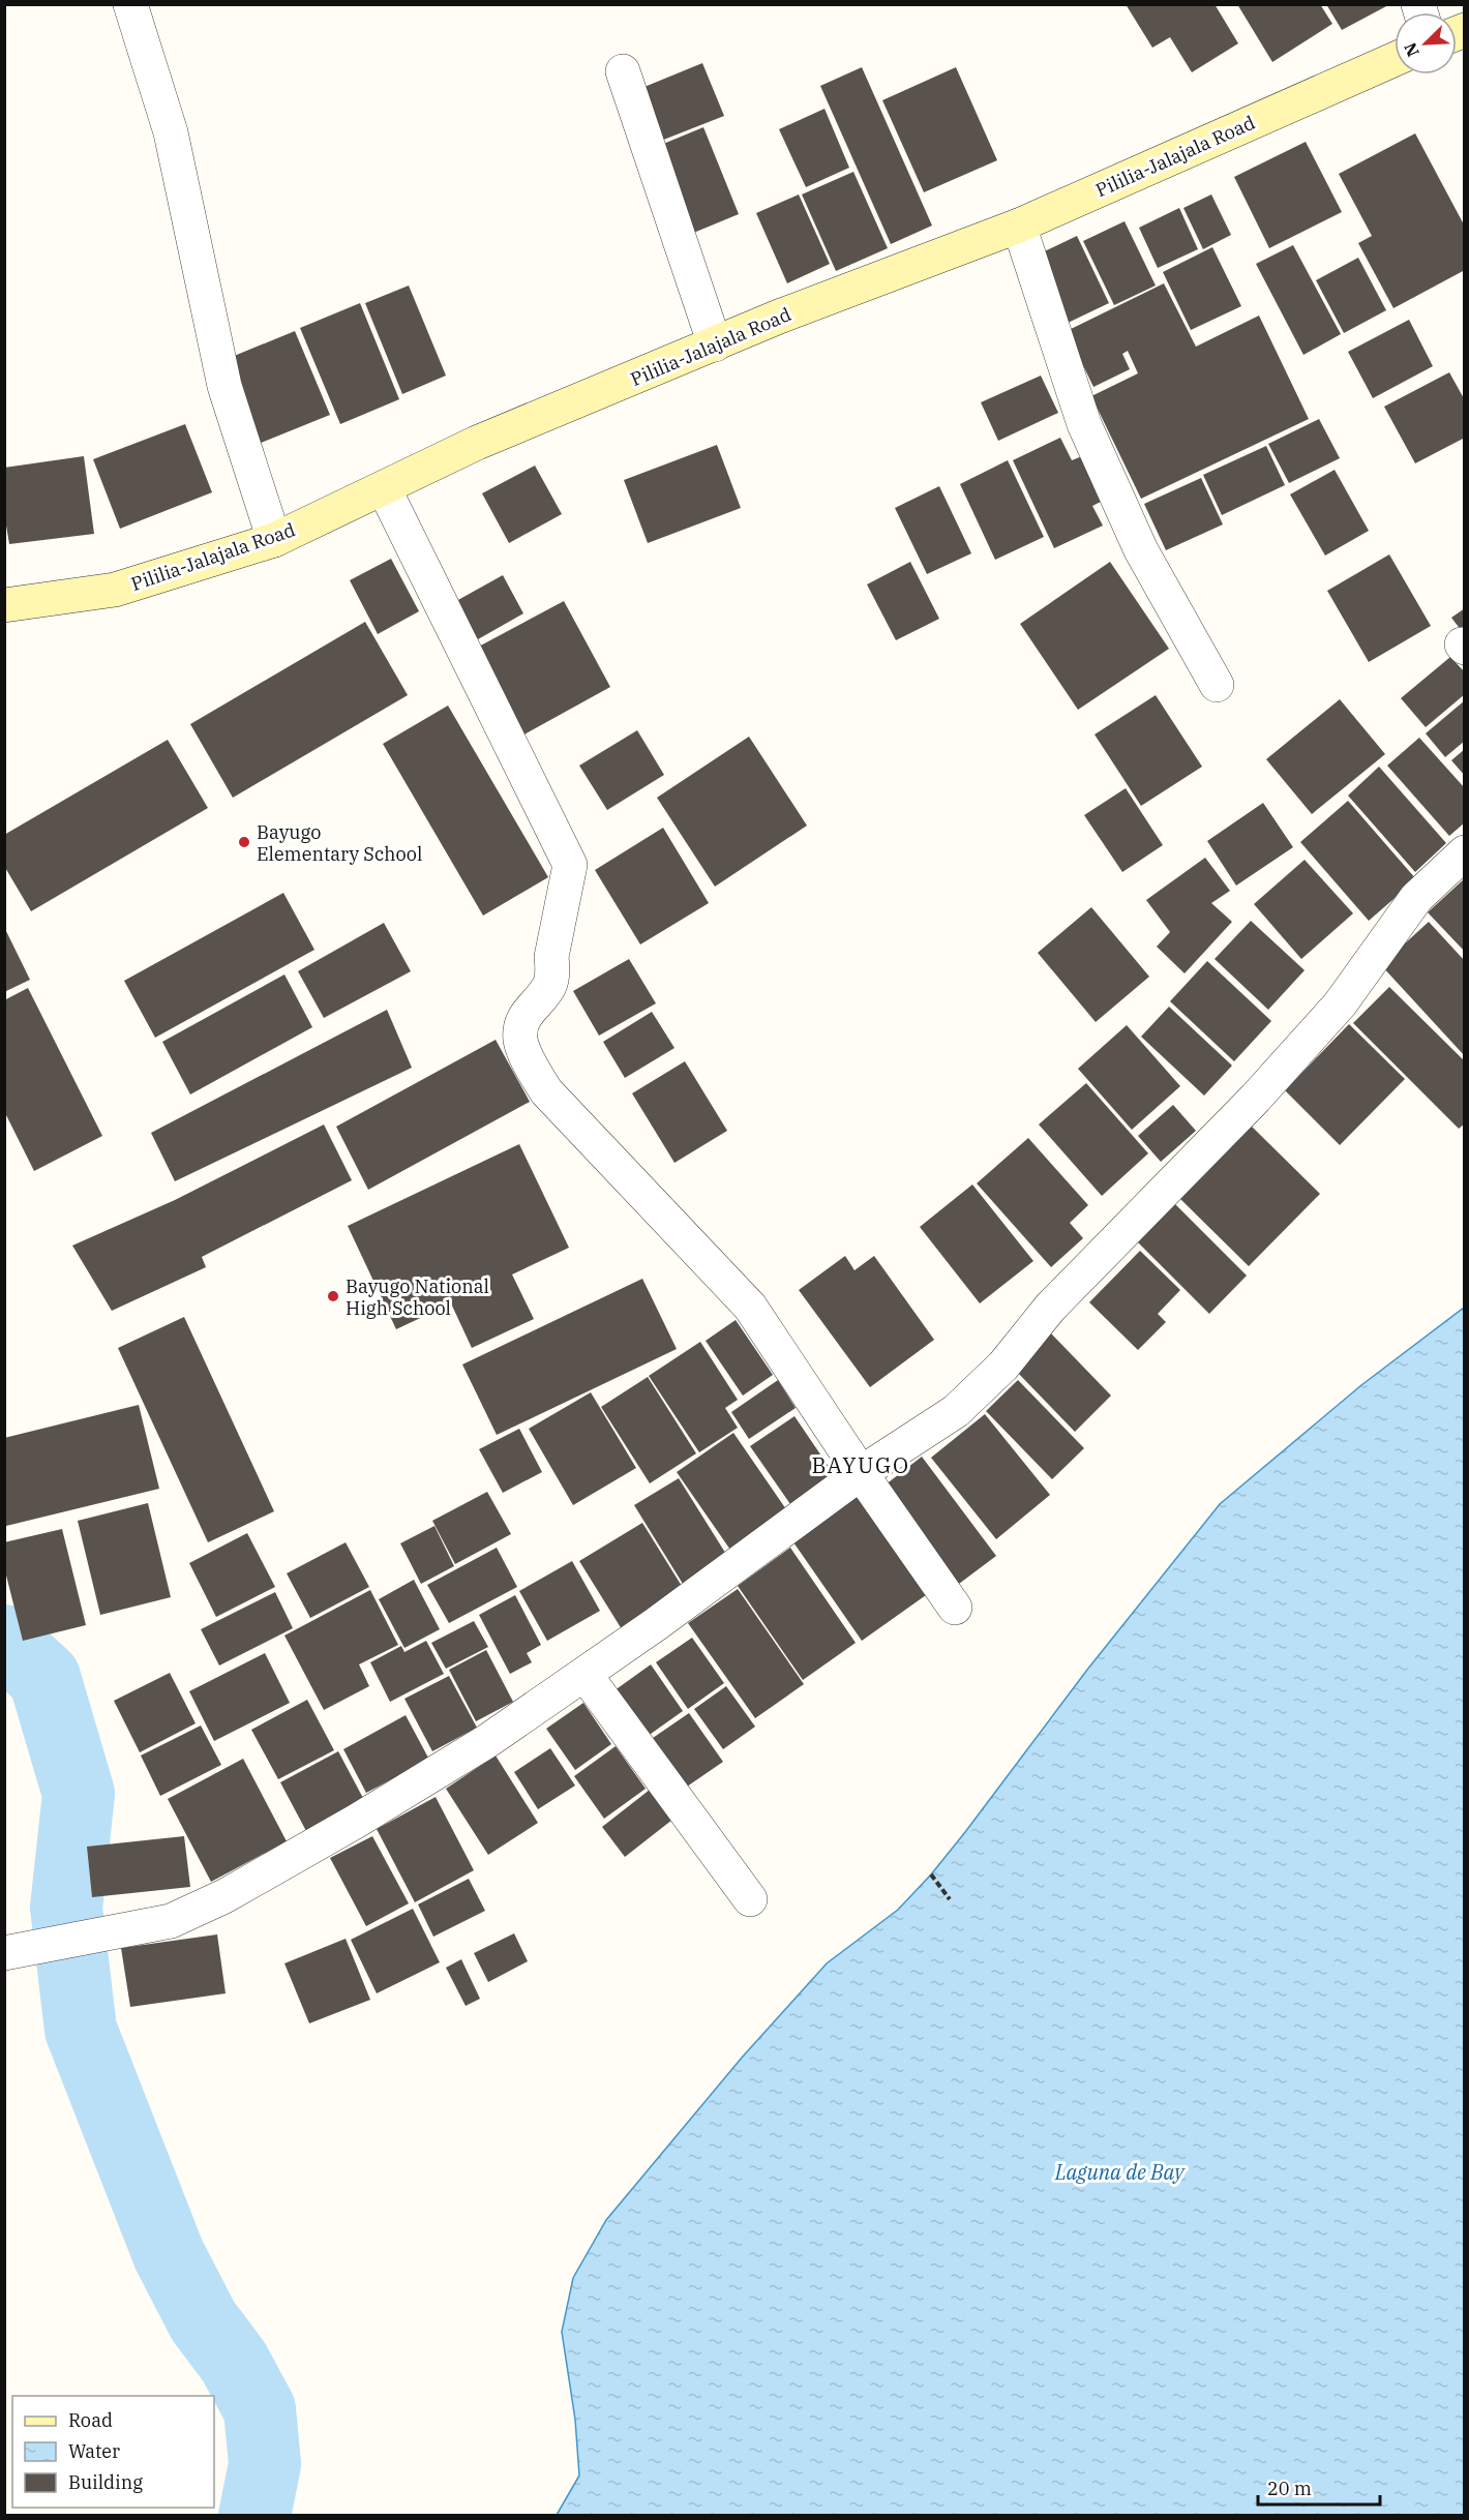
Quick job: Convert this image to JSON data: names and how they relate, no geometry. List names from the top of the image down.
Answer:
{
  "streets": {
    "main road": ["Pililia-Jalajala Road"]
  },
  "districts": ["BAYUGO"],
  "water": ["Laguna de Bay"],
  "places": ["Bayugo Elementary School", "Bayugo National High School"],
  "legend": ["Road", "Water", "Building"],
  "scale_bar": "20 m",
  "north": "bottom left"
}
